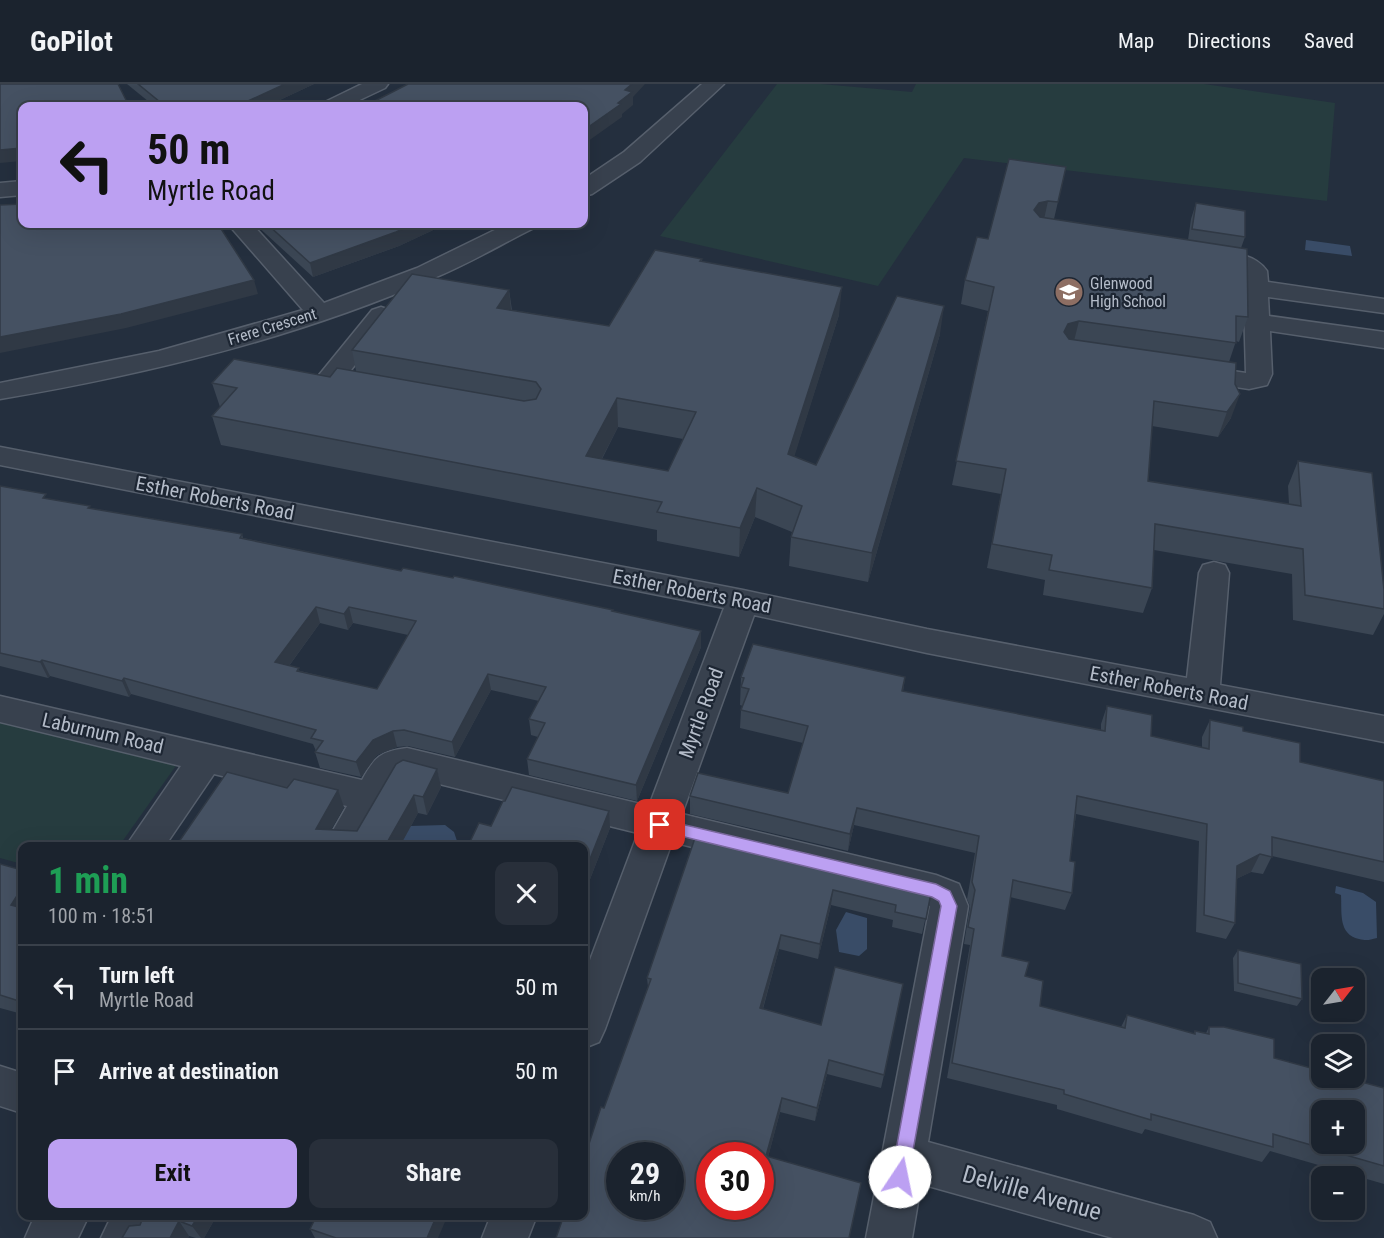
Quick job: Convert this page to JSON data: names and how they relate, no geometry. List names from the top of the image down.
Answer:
{
  "streets": {
    "street": [
      "Frere Crescent",
      "Esther Roberts Road",
      "Myrtle Road",
      "Laburnum Road",
      "Delville Avenue"
    ]
  },
  "crossings": [
    ["Esther Roberts Road", "Myrtle Road"]
  ],
  "places": {
    "school or university": ["Glenwood High School"]
  },
  "north": "top right",
  "page": {
    "header": "GoPilot",
    "nav": ["Map", "Directions", "Saved"],
    "turn": ["50 m", "Myrtle Road"],
    "heading": ["1 min", "100 m · 18:51"],
    "list": [
      {
        "name": "Turn left",
        "note": "Myrtle Road",
        "value": "50 m"
      },
      {
        "name": "Arrive at destination",
        "value": "50 m"
      }
    ],
    "map_buttons": ["+", "−"],
    "buttons": ["Exit", "Share"],
    "speed": "29 km/h",
    "limit": "30"
  }
}
